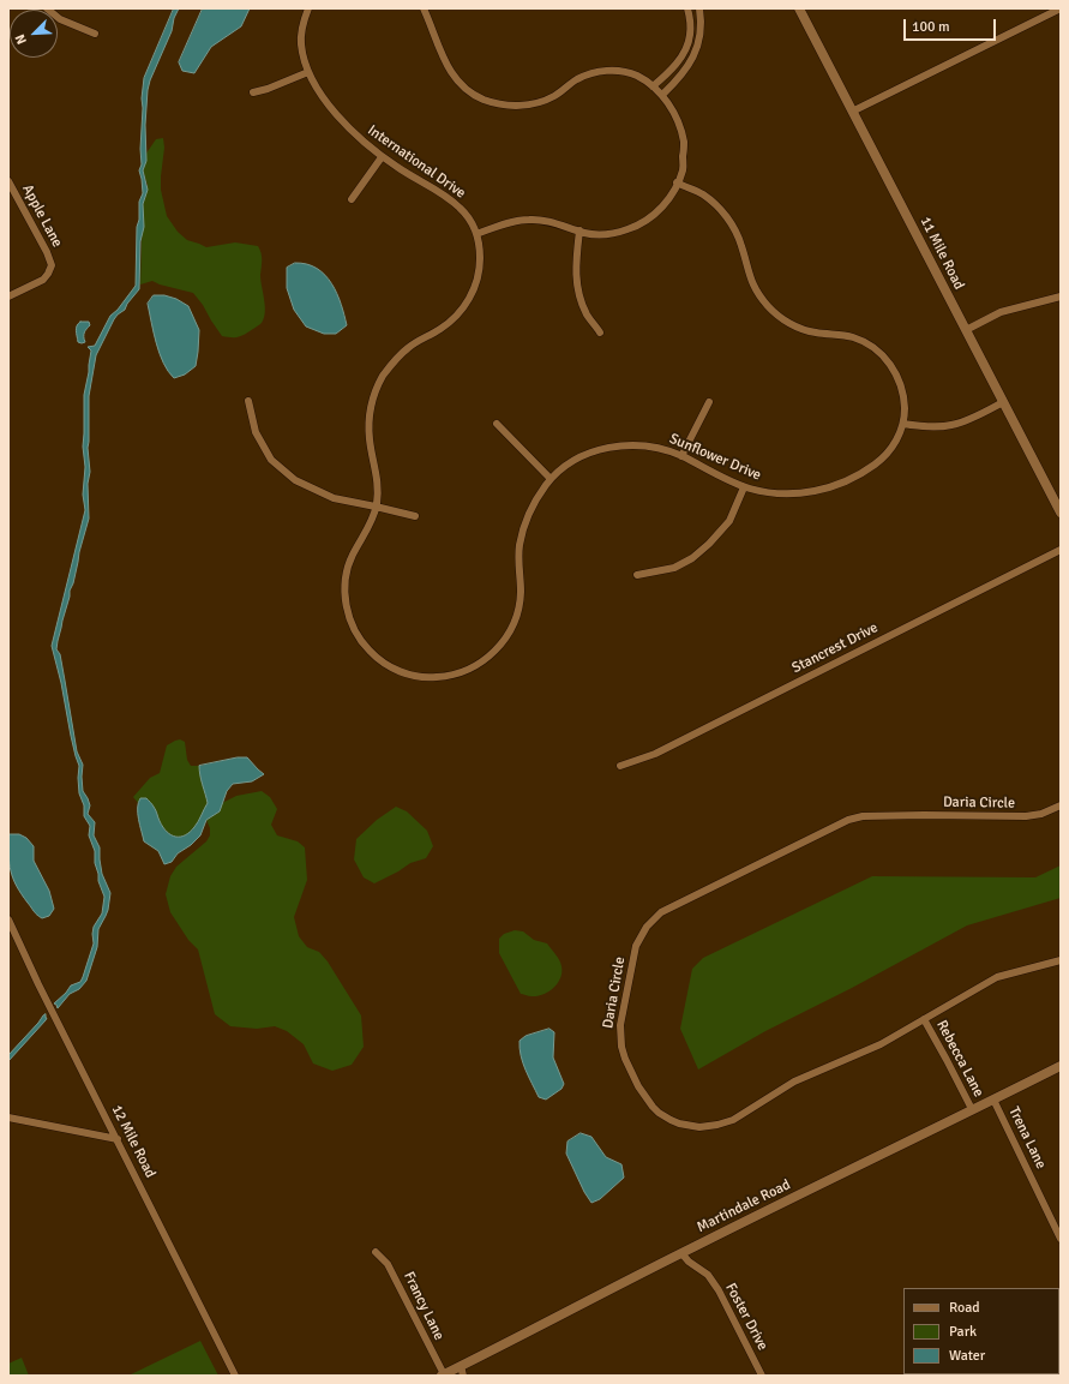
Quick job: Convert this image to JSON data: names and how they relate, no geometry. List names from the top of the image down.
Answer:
{
  "streets": {
    "street": [
      "International Drive",
      "Apple Lane",
      "11 Mile Road",
      "Sunflower Drive",
      "Stancrest Drive",
      "Daria Circle",
      "Rebecca Lane",
      "Trena Lane",
      "12 Mile Road",
      "Martindale Road",
      "Francy Lane",
      "Foster Drive"
    ]
  },
  "crossings": [
    ["International Drive", "Sunflower Drive"],
    ["Daria Circle", "Rebecca Lane"],
    ["Rebecca Lane", "Martindale Road"],
    ["Trena Lane", "Martindale Road"],
    ["Martindale Road", "Francy Lane"],
    ["Martindale Road", "Foster Drive"]
  ],
  "legend": ["Road", "Park", "Water"],
  "scale_bar": "100 m",
  "north": "bottom left"
}
